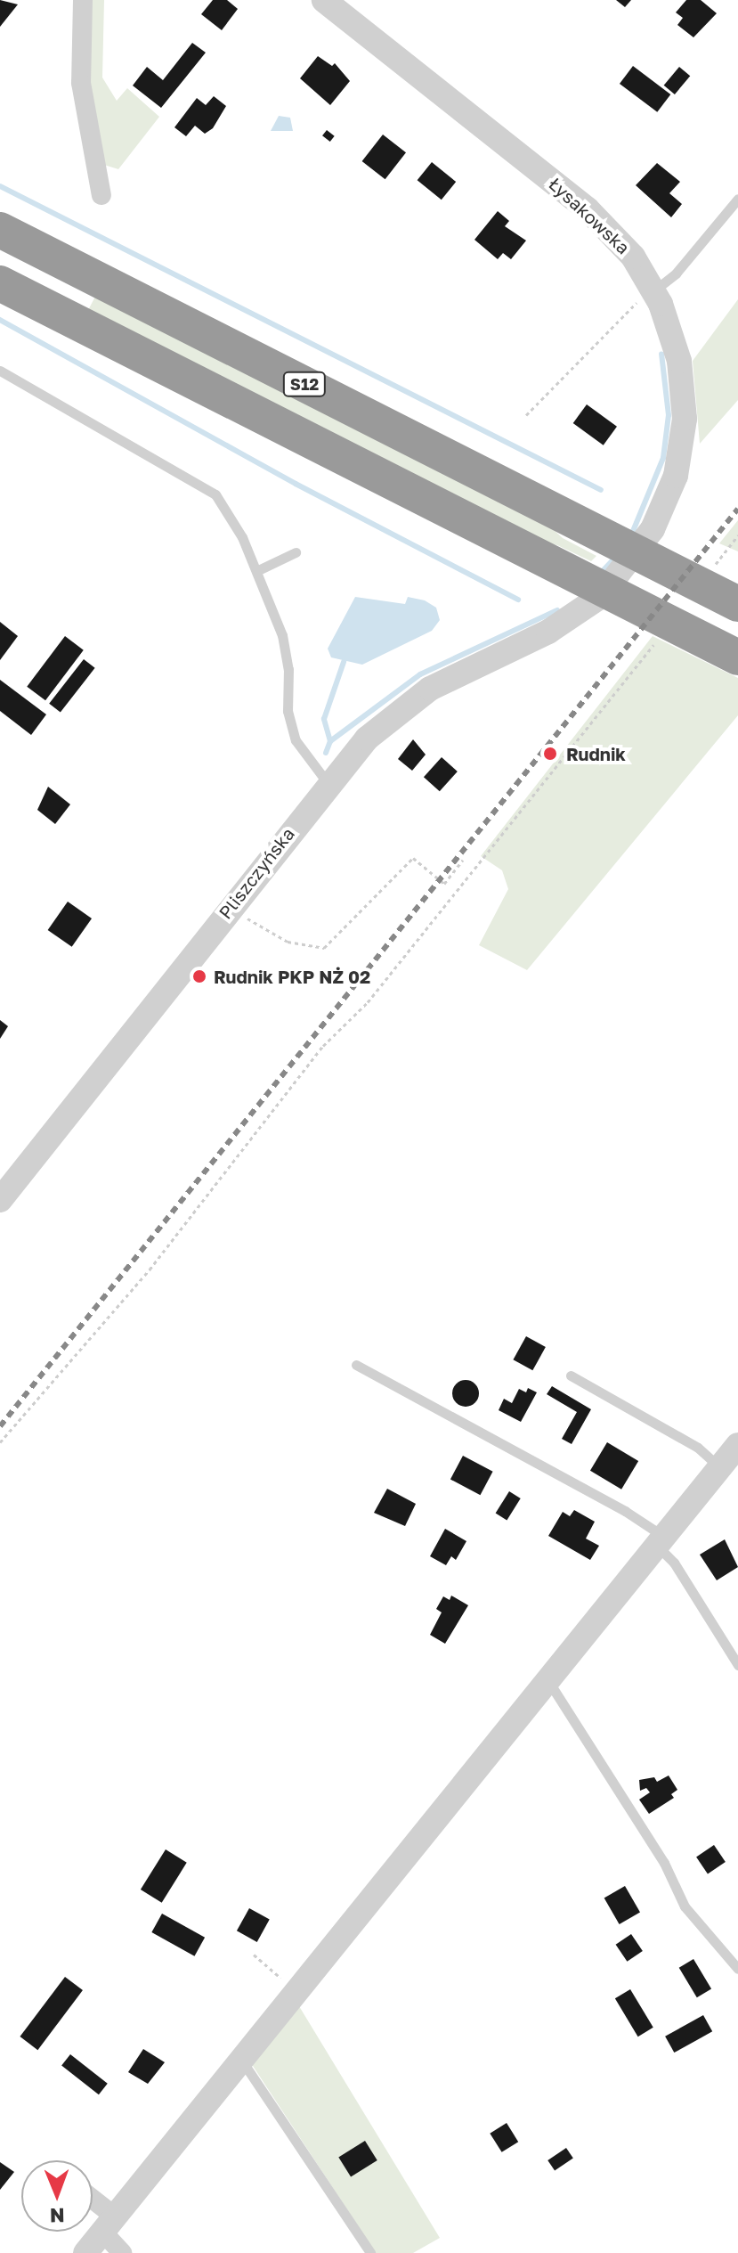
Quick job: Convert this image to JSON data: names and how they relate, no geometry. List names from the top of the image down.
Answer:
{
  "streets": {
    "highway": ["S12"],
    "street": ["Łysakowska", "Pliszczyńska"]
  },
  "crossings": [
    ["Łysakowska", "Pliszczyńska"]
  ],
  "places": ["Rudnik", "Rudnik PKP NŻ 02"],
  "north": "bottom"
}
